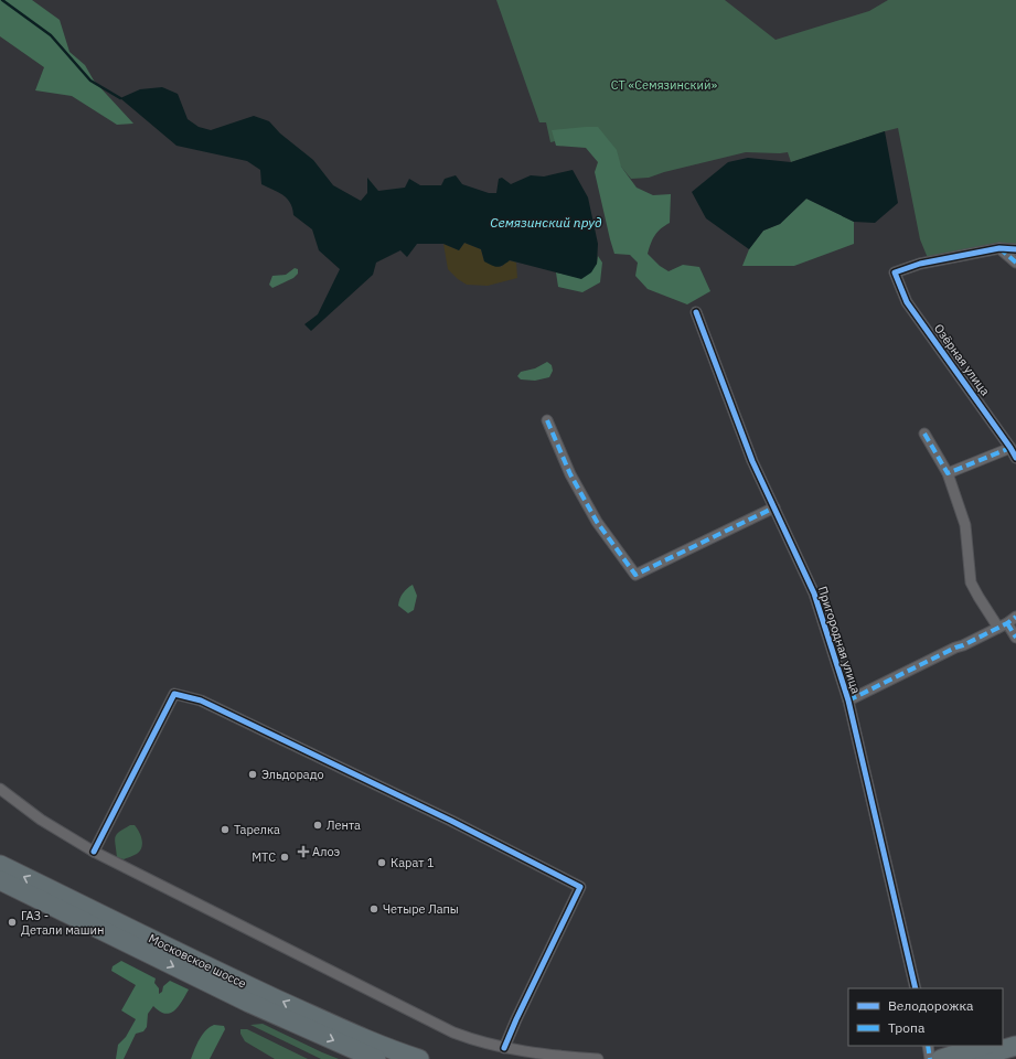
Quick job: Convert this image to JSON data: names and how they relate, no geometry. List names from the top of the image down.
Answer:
{
  "streets": {
    "highway": ["Московское шоссе"],
    "street": ["Озёрная улица", "Пригородная улица"]
  },
  "water": ["Семязинский пруд"],
  "parks": ["СТ «Семязинский»"],
  "places": {
    "other": [
      "Эльдорадо",
      "Лента",
      "Тарелка",
      "МТС",
      "Карат 1",
      "Четыре Лапы",
      "ГАЗ - Детали машин"
    ],
    "health": ["Алоэ"]
  },
  "legend": ["Велодорожка", "Тропа"]
}
